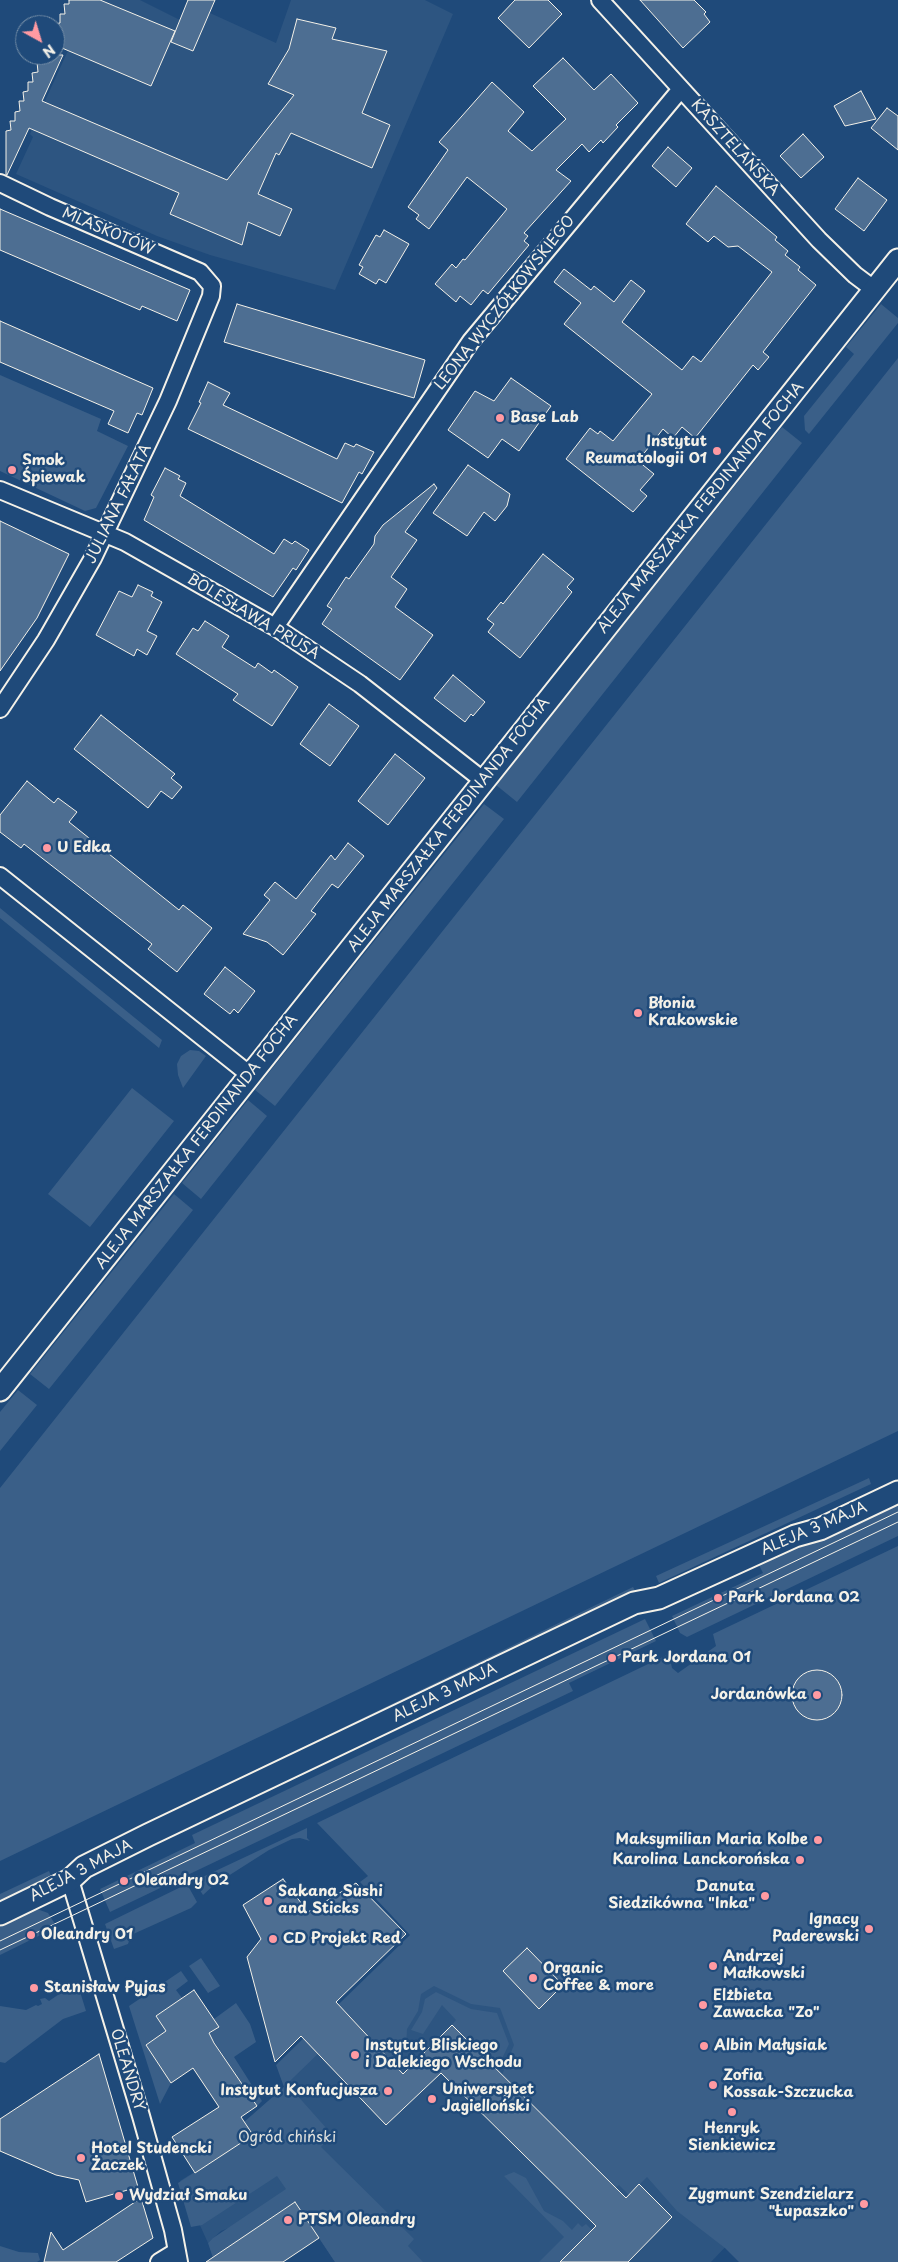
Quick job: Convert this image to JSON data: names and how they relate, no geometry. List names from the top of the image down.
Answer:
{
  "streets": {
    "street": [
      "KASZTELAŃSKA",
      "MLASKOTÓW",
      "LEONA WYCZÓŁKOWSKIEGO",
      "JULIANA FAŁATA",
      "ALEJA MARSZAŁKA FERDINANDA FOCHA",
      "BOLESŁAWA PRUSA",
      "ALEJA 3 MAJA",
      "OLEANDRY"
    ]
  },
  "crossings": [
    ["KASZTELAŃSKA", "LEONA WYCZÓŁKOWSKIEGO"],
    ["KASZTELAŃSKA", "ALEJA MARSZAŁKA FERDINANDA FOCHA"],
    ["MLASKOTÓW", "JULIANA FAŁATA"],
    ["LEONA WYCZÓŁKOWSKIEGO", "BOLESŁAWA PRUSA"],
    ["JULIANA FAŁATA", "BOLESŁAWA PRUSA"],
    ["ALEJA MARSZAŁKA FERDINANDA FOCHA", "BOLESŁAWA PRUSA"],
    ["ALEJA 3 MAJA", "OLEANDRY"]
  ],
  "parks": ["Ogród chiński"],
  "places": [
    "Base Lab",
    "Instytut Reumatologii 01",
    "Smok Śpiewak",
    "U Edka",
    "Błonia Krakowskie",
    "Park Jordana 02",
    "Park Jordana 01",
    "Jordanówka",
    "Maksymilian Maria Kolbe",
    "Karolina Lanckorońska",
    "Oleandry 02",
    "Danuta Siedzikówna \"Inka\"",
    "Sakana Sushi and Sticks",
    "Ignacy Paderewski",
    "Oleandry 01",
    "CD Projekt Red",
    "Andrzej Małkowski",
    "Organic Coffee & more",
    "Stanisław Pyjas",
    "Elżbieta Zawacka \"Zo\"",
    "Albin Małysiak",
    "Instytut Bliskiego i Dalekiego Wschodu",
    "Zofia Kossak-Szczucka",
    "Instytut Konfucjusza",
    "Uniwersytet Jagielloński",
    "Henryk Sienkiewicz",
    "Hotel Studencki Żaczek",
    "Wydział Smaku",
    "Zygmunt Szendzielarz \"Łupaszko\"",
    "PTSM Oleandry"
  ],
  "north": "bottom right"
}
